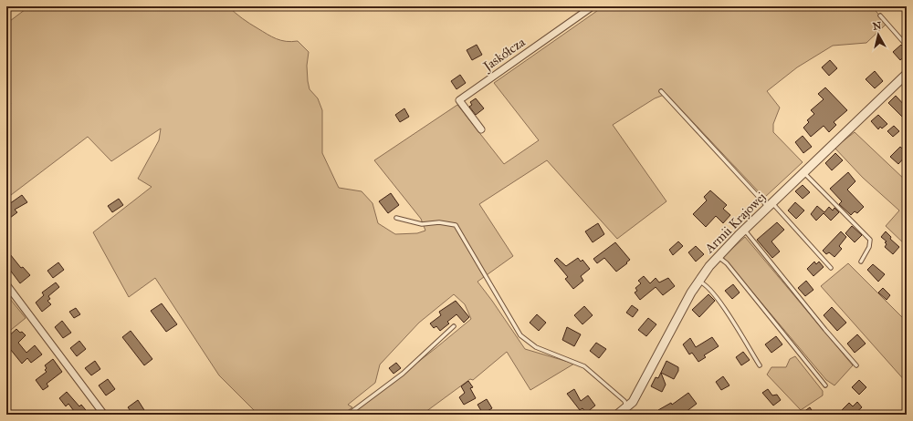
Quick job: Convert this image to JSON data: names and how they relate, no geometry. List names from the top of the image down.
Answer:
{
  "streets": {
    "street": ["Jaskółcza", "Armii Krajowej"]
  },
  "north": "top"
}
